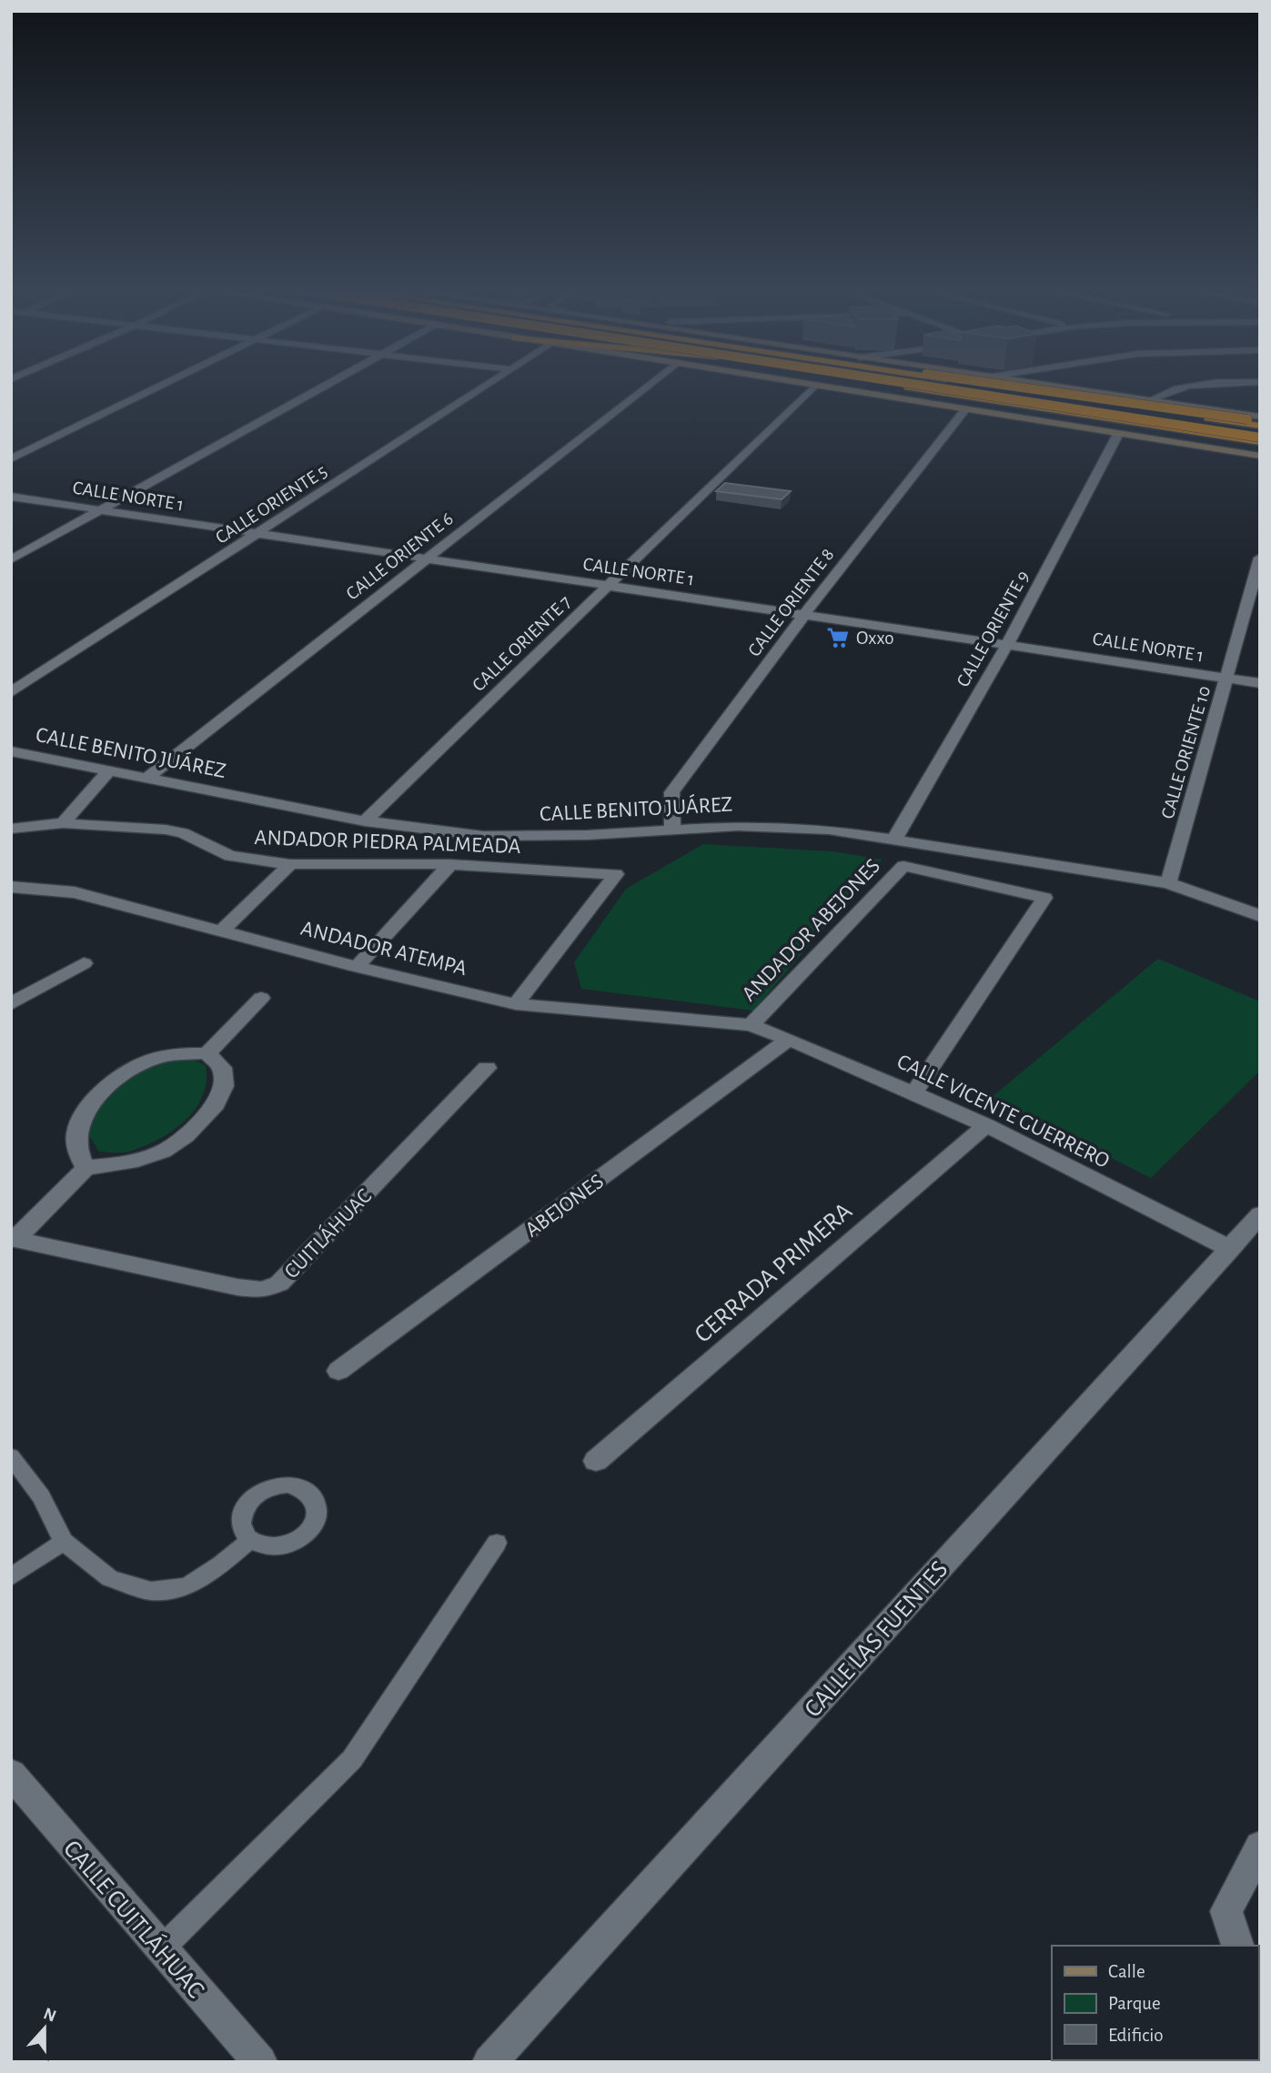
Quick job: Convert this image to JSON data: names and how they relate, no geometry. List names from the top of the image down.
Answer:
{
  "streets": {
    "street": [
      "CALLE NORTE 1",
      "CALLE ORIENTE 5",
      "CALLE ORIENTE 6",
      "CALLE ORIENTE 8",
      "CALLE ORIENTE 9",
      "CALLE ORIENTE 7",
      "CALLE BENITO JUÁREZ",
      "CALLE ORIENTE 10",
      "ANDADOR PIEDRA PALMEADA",
      "ANDADOR ABEJONES",
      "ANDADOR ATEMPA",
      "CALLE VICENTE GUERRERO",
      "ABEJONES",
      "CUITLÁHUAC",
      "CERRADA PRIMERA",
      "CALLE LAS FUENTES",
      "CALLE CUITLÁHUAC"
    ]
  },
  "crossings": [
    ["CALLE NORTE 1", "CALLE ORIENTE 5"],
    ["CALLE NORTE 1", "CALLE ORIENTE 6"],
    ["CALLE NORTE 1", "CALLE ORIENTE 8"],
    ["CALLE NORTE 1", "CALLE ORIENTE 9"],
    ["CALLE NORTE 1", "CALLE ORIENTE 7"],
    ["CALLE NORTE 1", "CALLE ORIENTE 10"],
    ["CALLE ORIENTE 6", "CALLE BENITO JUÁREZ"],
    ["CALLE ORIENTE 8", "CALLE BENITO JUÁREZ"],
    ["CALLE ORIENTE 9", "CALLE BENITO JUÁREZ"],
    ["CALLE ORIENTE 7", "CALLE BENITO JUÁREZ"],
    ["CALLE BENITO JUÁREZ", "CALLE ORIENTE 10"],
    ["ANDADOR PIEDRA PALMEADA", "ANDADOR ATEMPA"],
    ["ANDADOR ABEJONES", "ANDADOR ATEMPA"],
    ["ANDADOR ABEJONES", "CALLE VICENTE GUERRERO"],
    ["ANDADOR ATEMPA", "CALLE VICENTE GUERRERO"],
    ["CALLE VICENTE GUERRERO", "ABEJONES"],
    ["CALLE VICENTE GUERRERO", "CERRADA PRIMERA"],
    ["CALLE VICENTE GUERRERO", "CALLE LAS FUENTES"]
  ],
  "places": {
    "supermarket": ["Oxxo"]
  },
  "legend": ["Calle", "Parque", "Edificio"],
  "north": "top"
}
